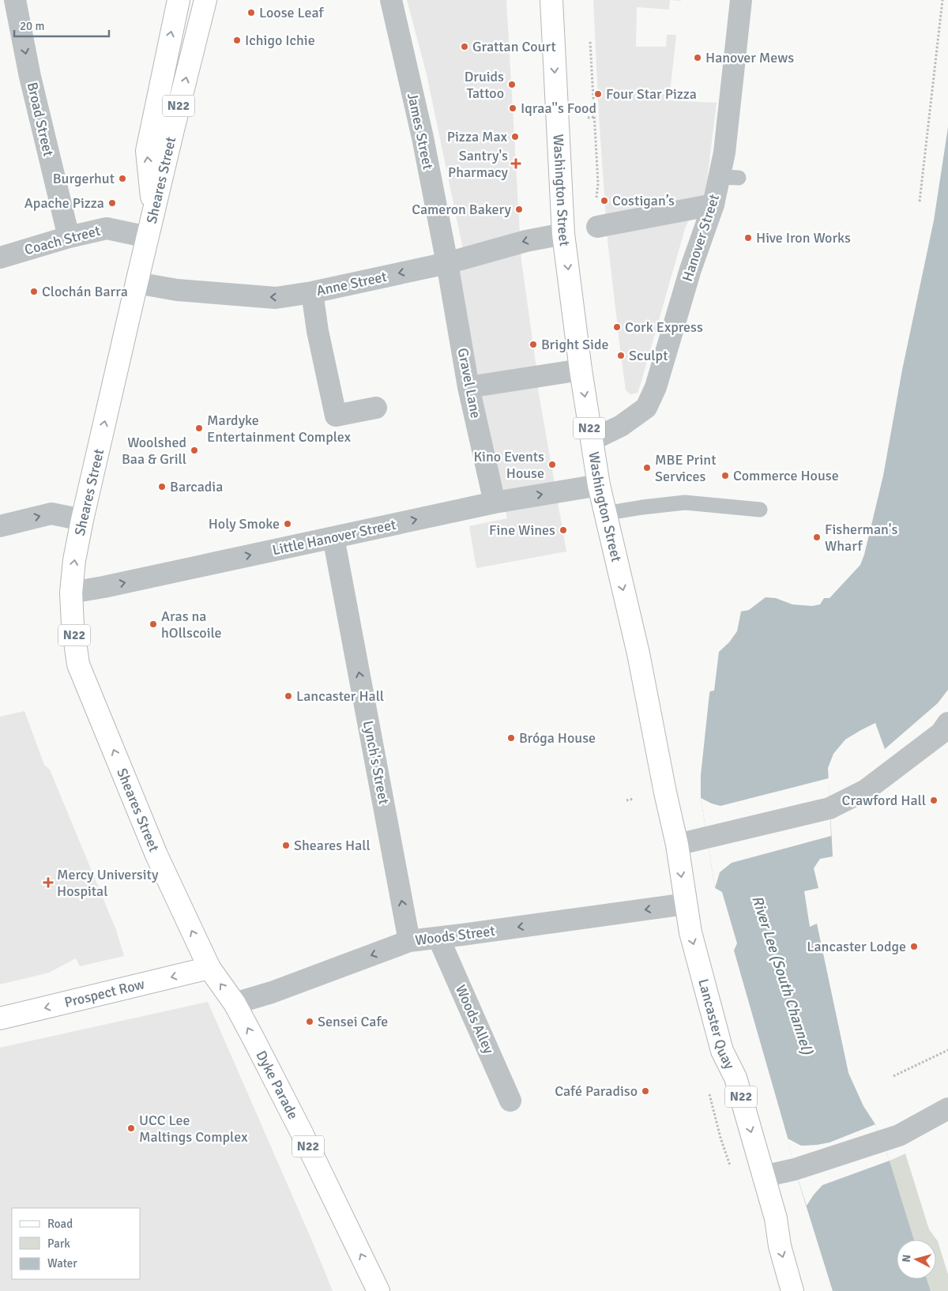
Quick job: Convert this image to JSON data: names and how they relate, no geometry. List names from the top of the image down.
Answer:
{
  "streets": {
    "main road": [
      "N22",
      "Sheares Street",
      "Washington Street",
      "Prospect Row",
      "Lancaster Quay",
      "Dyke Parade"
    ],
    "street": [
      "Broad Street",
      "James Street",
      "Hanover Street",
      "Coach Street",
      "Anne Street",
      "Gravel Lane",
      "Little Hanover Street",
      "Lynch's Street",
      "Woods Street",
      "Woods Alley"
    ]
  },
  "crossings": [
    ["N22", "Sheares Street"],
    ["Broad Street", "Coach Street"],
    ["James Street", "Anne Street"],
    ["James Street", "Gravel Lane"],
    ["Sheares Street", "Coach Street"],
    ["Sheares Street", "Anne Street"],
    ["Sheares Street", "Little Hanover Street"],
    ["Sheares Street", "Prospect Row"],
    ["Sheares Street", "Dyke Parade"],
    ["Washington Street", "Hanover Street"],
    ["Washington Street", "Anne Street"],
    ["Washington Street", "Little Hanover Street"],
    ["Washington Street", "Lancaster Quay"],
    ["Anne Street", "Gravel Lane"],
    ["Gravel Lane", "Little Hanover Street"],
    ["Little Hanover Street", "Lynch's Street"],
    ["Lynch's Street", "Woods Street"],
    ["Woods Street", "Woods Alley"],
    ["Woods Street", "Lancaster Quay"],
    ["Woods Street", "Dyke Parade"],
    ["Prospect Row", "Dyke Parade"]
  ],
  "one_way": [
    "Broad Street",
    "Sheares Street",
    "Washington Street",
    "Anne Street",
    "Little Hanover Street",
    "Lynch's Street",
    "Woods Street",
    "Prospect Row",
    "Lancaster Quay",
    "Dyke Parade"
  ],
  "water": ["River Lee (South Channel)"],
  "places": {
    "other": [
      "Loose Leaf",
      "Ichigo Ichie",
      "Grattan Court",
      "Hanover Mews",
      "Druids Tattoo",
      "Four Star Pizza",
      "Iqraa''s Food",
      "Pizza Max",
      "Burgerhut",
      "Costigan’s",
      "Apache Pizza",
      "Cameron Bakery",
      "Hive Iron Works",
      "Clochán Barra",
      "Cork Express",
      "Bright Side",
      "Sculpt",
      "Mardyke Entertainment Complex",
      "Woolshed Baa & Grill",
      "Kino Events House",
      "MBE Print Services",
      "Commerce House",
      "Barcadia",
      "Holy Smoke",
      "Fine Wines",
      "Fisherman's Wharf",
      "Aras na hOllscoile",
      "Lancaster Hall",
      "Bróga House",
      "Crawford Hall",
      "Sheares Hall",
      "Lancaster Lodge",
      "Sensei Cafe",
      "Café Paradiso",
      "UCC Lee Maltings Complex"
    ],
    "health": ["Santry's Pharmacy", "Mercy University Hospital"]
  },
  "legend": ["Road", "Park", "Water"],
  "scale_bar": "20 m",
  "north": "left"
}
